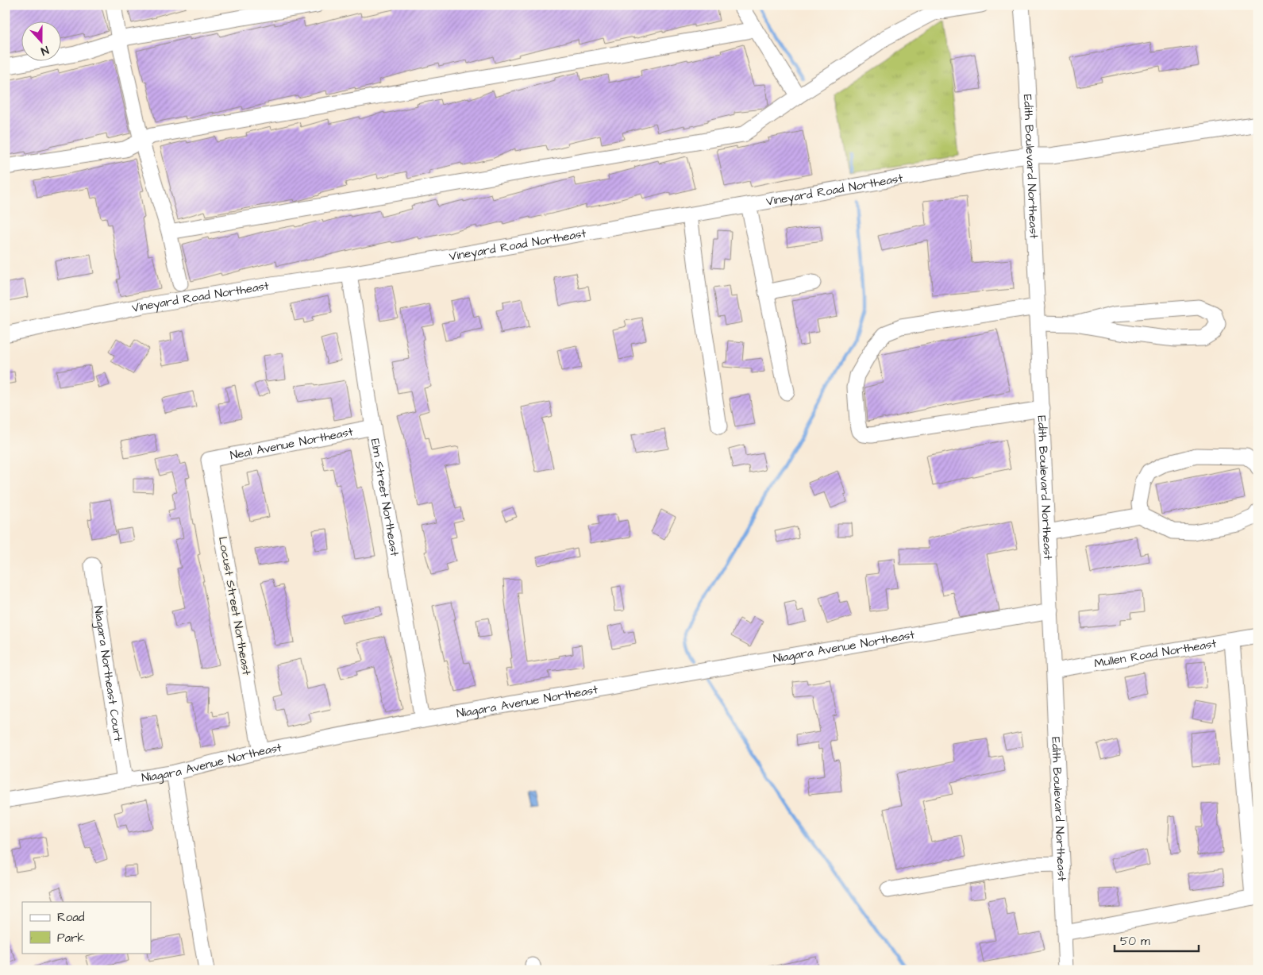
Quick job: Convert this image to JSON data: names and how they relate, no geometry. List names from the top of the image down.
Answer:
{
  "streets": {
    "street": [
      "Edith Boulevard Northeast",
      "Vineyard Road Northeast",
      "Neal Avenue Northeast",
      "Elm Street Northeast",
      "Locust Street Northeast",
      "Niagara Avenue Northeast",
      "Mullen Road Northeast",
      "Niagara Northeast Court"
    ]
  },
  "crossings": [
    ["Edith Boulevard Northeast", "Vineyard Road Northeast"],
    ["Edith Boulevard Northeast", "Niagara Avenue Northeast"],
    ["Edith Boulevard Northeast", "Mullen Road Northeast"],
    ["Vineyard Road Northeast", "Elm Street Northeast"],
    ["Neal Avenue Northeast", "Elm Street Northeast"],
    ["Neal Avenue Northeast", "Locust Street Northeast"],
    ["Elm Street Northeast", "Niagara Avenue Northeast"],
    ["Locust Street Northeast", "Niagara Avenue Northeast"],
    ["Niagara Avenue Northeast", "Niagara Northeast Court"]
  ],
  "legend": ["Road", "Park"],
  "scale_bar": "50 m",
  "north": "bottom"
}
